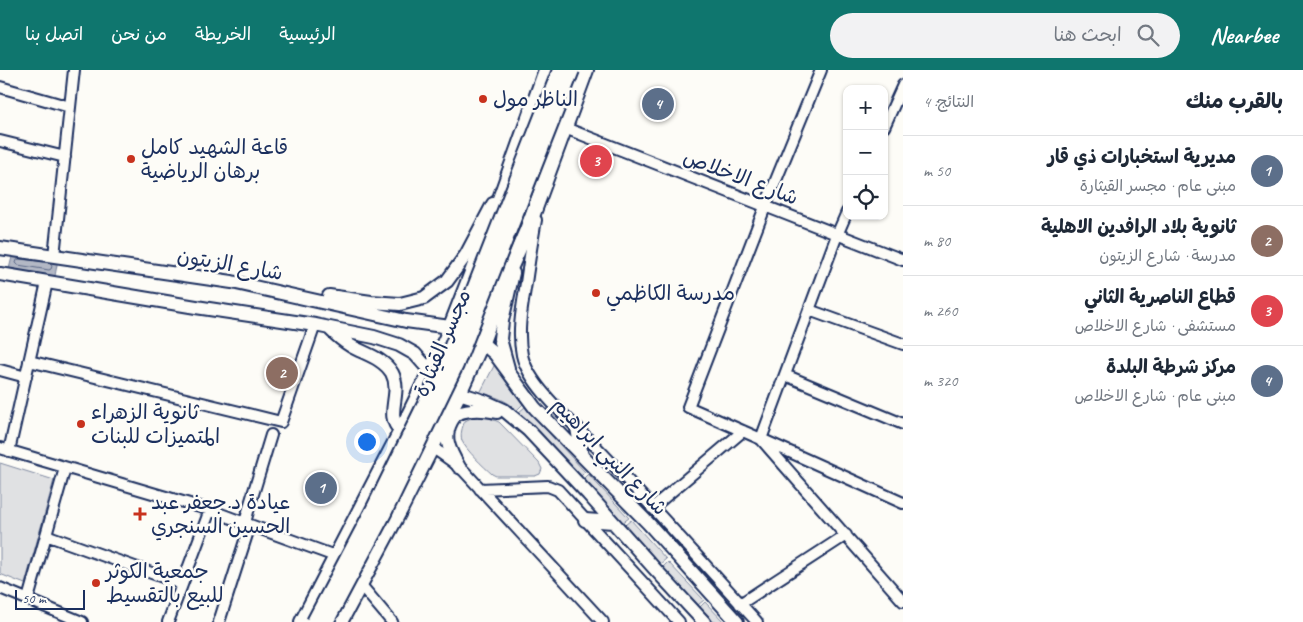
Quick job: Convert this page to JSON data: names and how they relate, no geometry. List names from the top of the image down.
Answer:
{
  "streets": {
    "highway": ["مجسر القيثارة"],
    "main road": ["شارع الزيتون", "شارع النبي ابراهيم"],
    "street": ["شارع الاخلاص"]
  },
  "crossings": [
    ["شارع الزيتون", "شارع النبي ابراهيم"]
  ],
  "places": {
    "other": [
      "الناظر مول",
      "قاعة الشهيد كامل برهان الرياضية",
      "مدرسة الكاظمي",
      "ثانوية الزهراء المتميزات للبنات",
      "جمعية الكوثر للبيع بالتقسيط"
    ],
    "health": ["عيادة د.جعفر عبد الحسين السنجري"]
  },
  "scale_bar": "50 m",
  "page": {
    "header": "Nearbee",
    "search": "ابحث هنا",
    "nav": [
      "الرئيسية",
      "الخريطة",
      "من نحن",
      "اتصل بنا"
    ],
    "heading": ["بالقرب منك", "النتائج: 4"],
    "map_buttons": ["+", "−"],
    "pins": [
      "4",
      "3",
      "2",
      "1"
    ],
    "list": [
      {
        "mark": "1",
        "name": "مديرية استخبارات ذي قار",
        "note": "مبنى عام · مجسر القيثارة",
        "value": "50 m"
      },
      {
        "mark": "2",
        "name": "ثانوية بلاد الرافدين الاهلية",
        "note": "مدرسة · شارع الزيتون",
        "value": "80 m"
      },
      {
        "mark": "3",
        "name": "قطاع الناصرية الثاني",
        "note": "مستشفى · شارع الاخلاص",
        "value": "260 m"
      },
      {
        "mark": "4",
        "name": "مركز شرطة البلدة",
        "note": "مبنى عام · شارع الاخلاص",
        "value": "320 m"
      }
    ],
    "scale": "50 m"
  }
}
